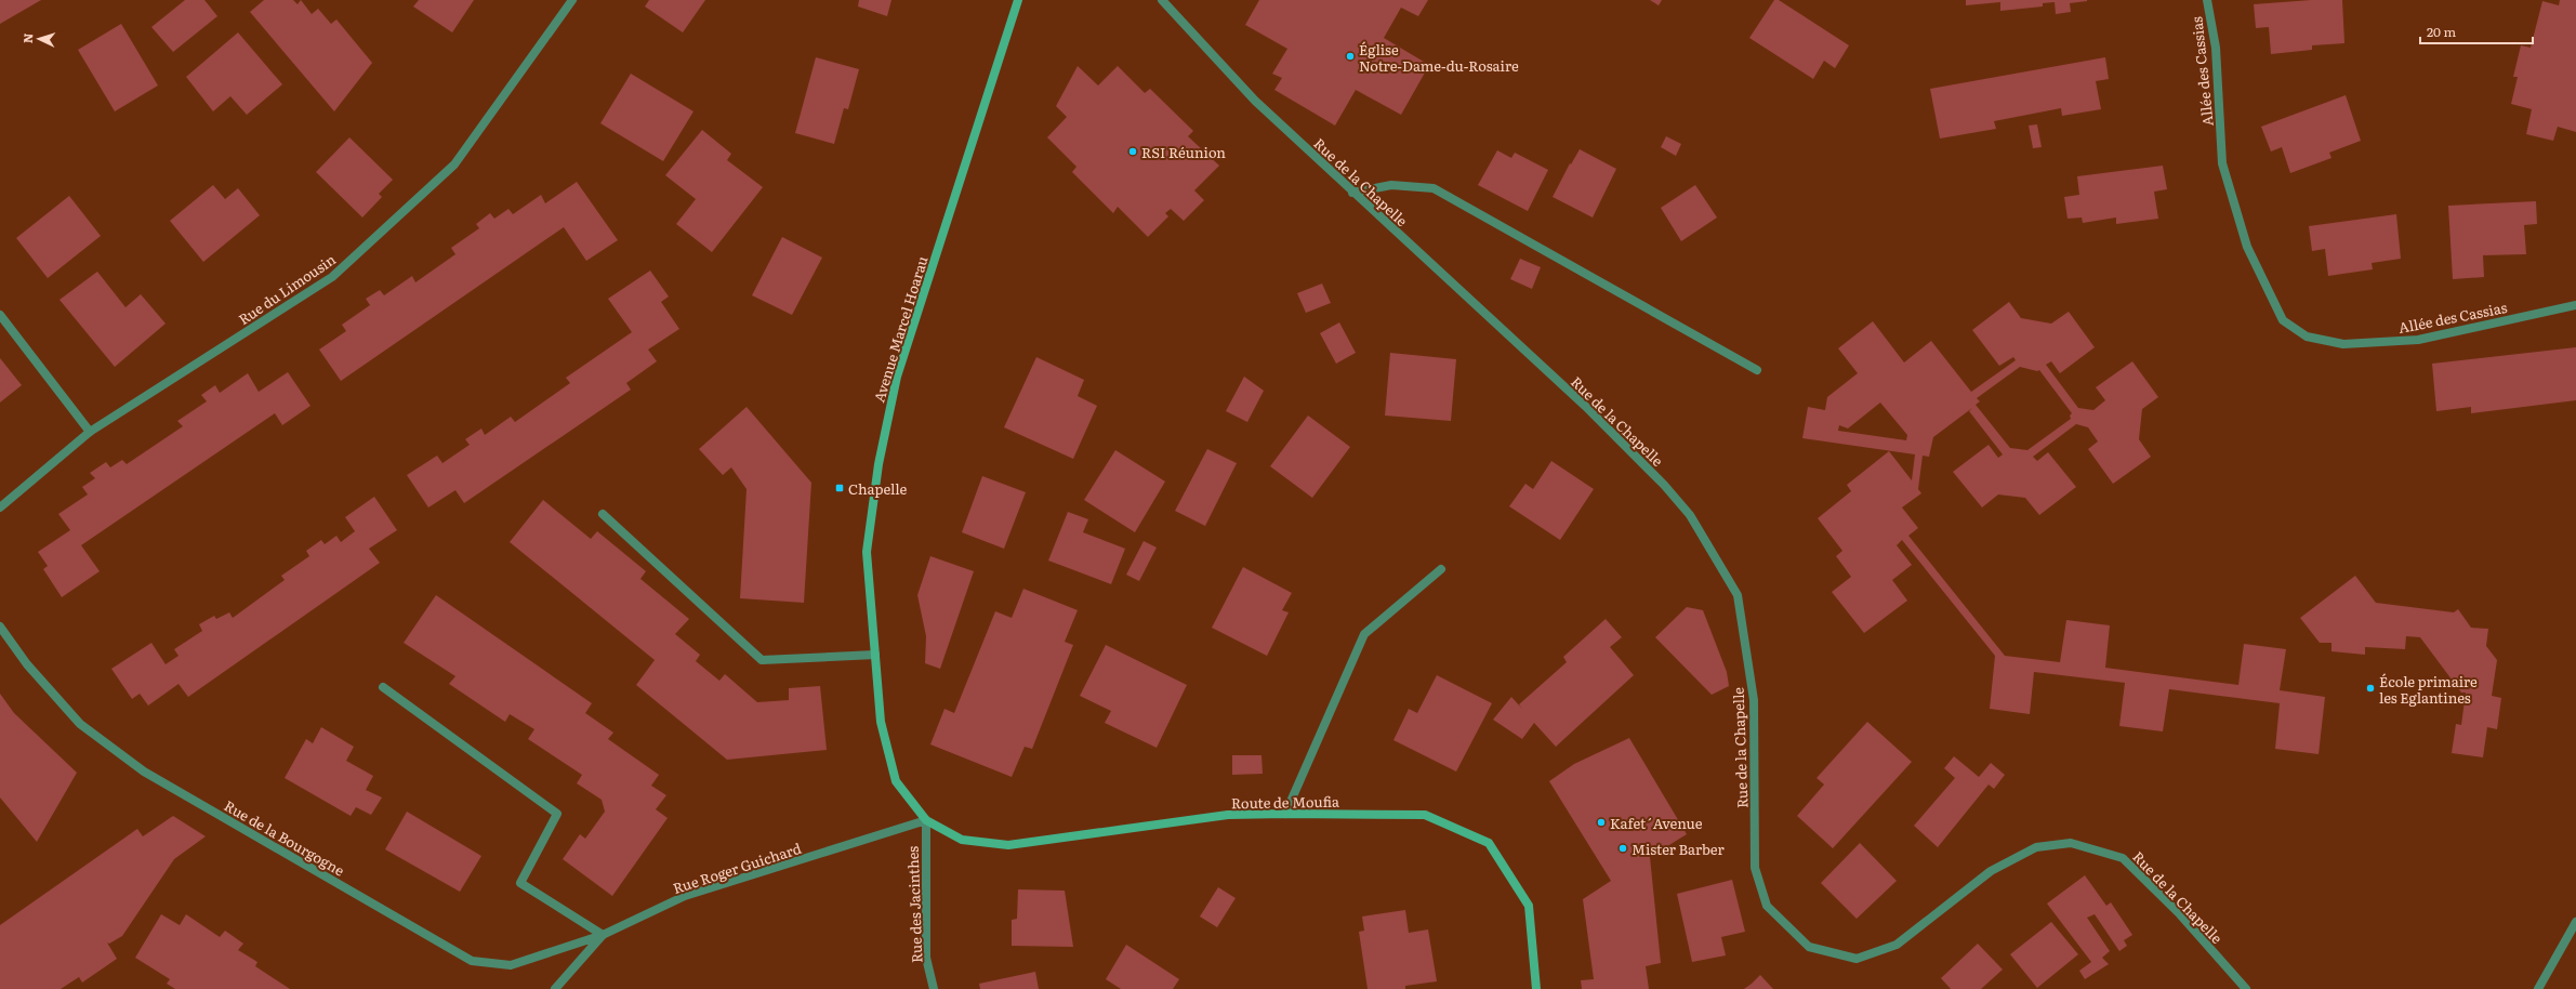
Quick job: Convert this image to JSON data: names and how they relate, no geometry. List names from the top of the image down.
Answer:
{
  "streets": {
    "main road": ["Avenue Marcel Hoarau", "Route de Moufia"],
    "street": [
      "Allée des Cassias",
      "Rue de la Chapelle",
      "Rue du Limousin",
      "Rue de la Bourgogne",
      "Rue Roger Guichard",
      "Rue des Jacinthes"
    ]
  },
  "crossings": [
    ["Avenue Marcel Hoarau", "Route de Moufia"],
    ["Avenue Marcel Hoarau", "Rue Roger Guichard"],
    ["Avenue Marcel Hoarau", "Rue des Jacinthes"],
    ["Route de Moufia", "Rue Roger Guichard"],
    ["Route de Moufia", "Rue des Jacinthes"],
    ["Rue de la Bourgogne", "Rue Roger Guichard"],
    ["Rue Roger Guichard", "Rue des Jacinthes"]
  ],
  "places": {
    "other": [
      "Église Notre-Dame-du-Rosaire",
      "RSI Réunion",
      "École primaire les Eglantines",
      "Kafet´Avenue",
      "Mister Barber"
    ],
    "transit": ["Chapelle"]
  },
  "scale_bar": "20 m",
  "north": "left"
}
